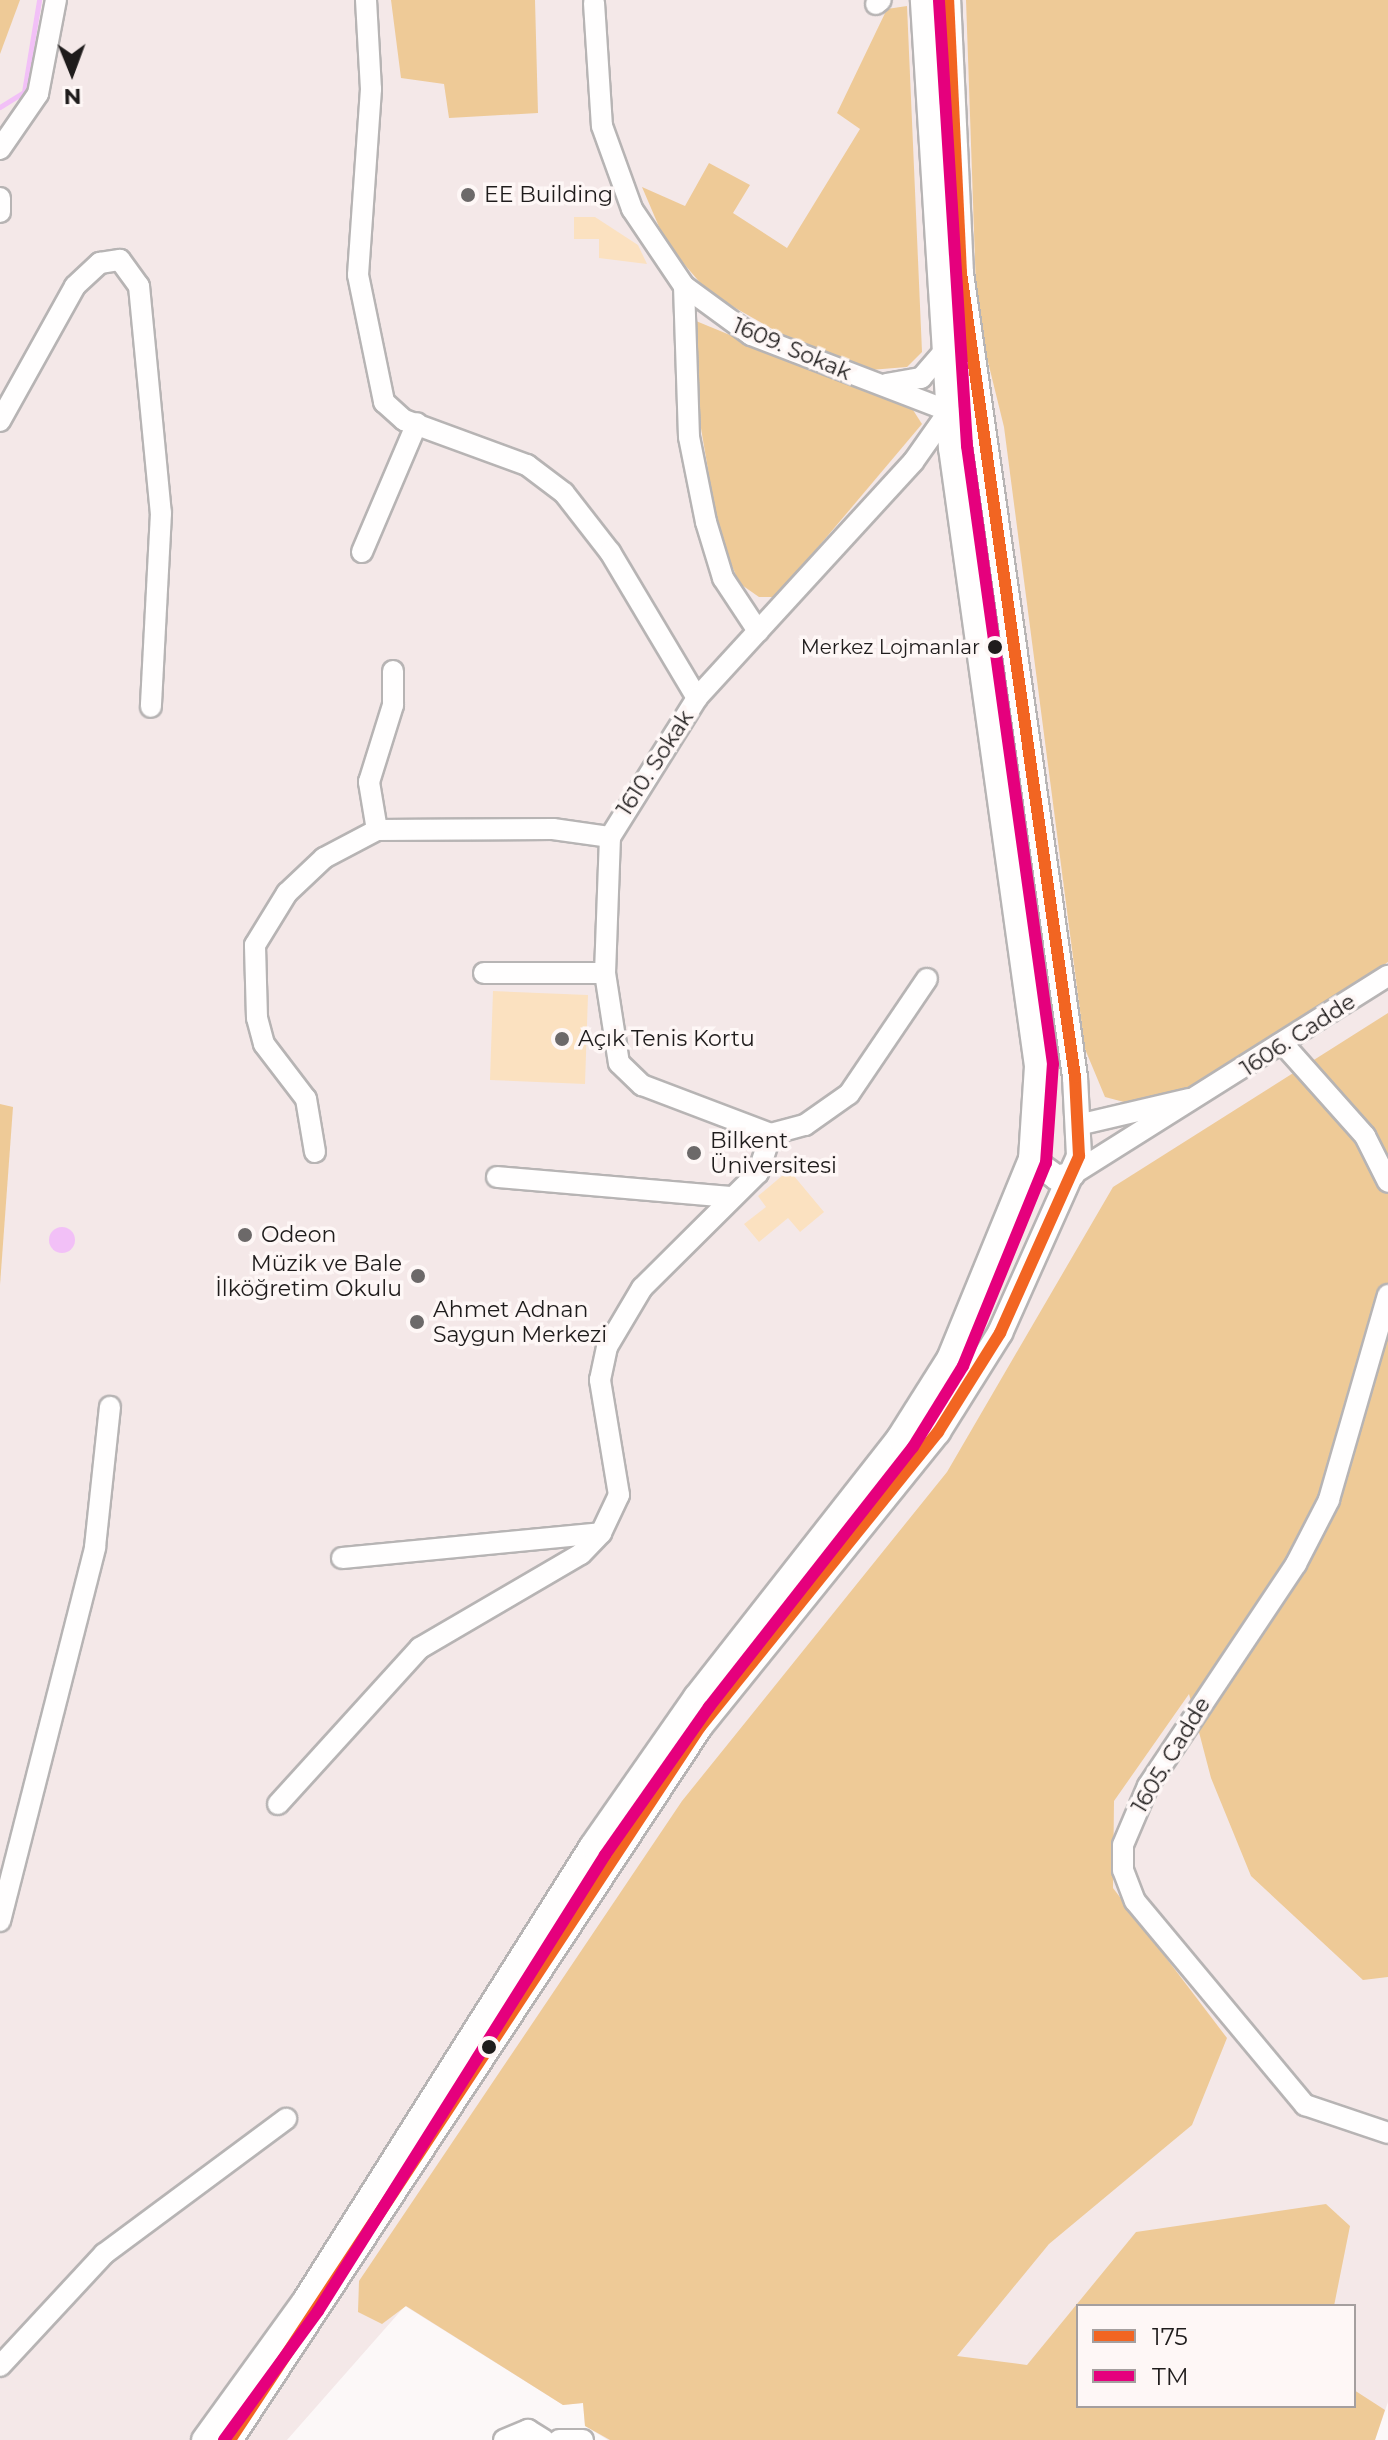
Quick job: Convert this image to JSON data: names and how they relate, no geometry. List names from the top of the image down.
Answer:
{
  "streets": {
    "street": [
      "1609. Sokak",
      "1610. Sokak",
      "1606. Cadde",
      "1605. Cadde"
    ]
  },
  "crossings": [
    ["1609. Sokak", "1610. Sokak"]
  ],
  "places": [
    "EE Building",
    "Merkez Lojmanlar",
    "Açık Tenis Kortu",
    "Bilkent Üniversitesi",
    "Odeon",
    "Müzik ve Bale İlköğretim Okulu",
    "Ahmet Adnan Saygun Merkezi"
  ],
  "lines": ["transit line 175", "transit line TM"],
  "legend": ["175", "TM"],
  "north": "bottom"
}
